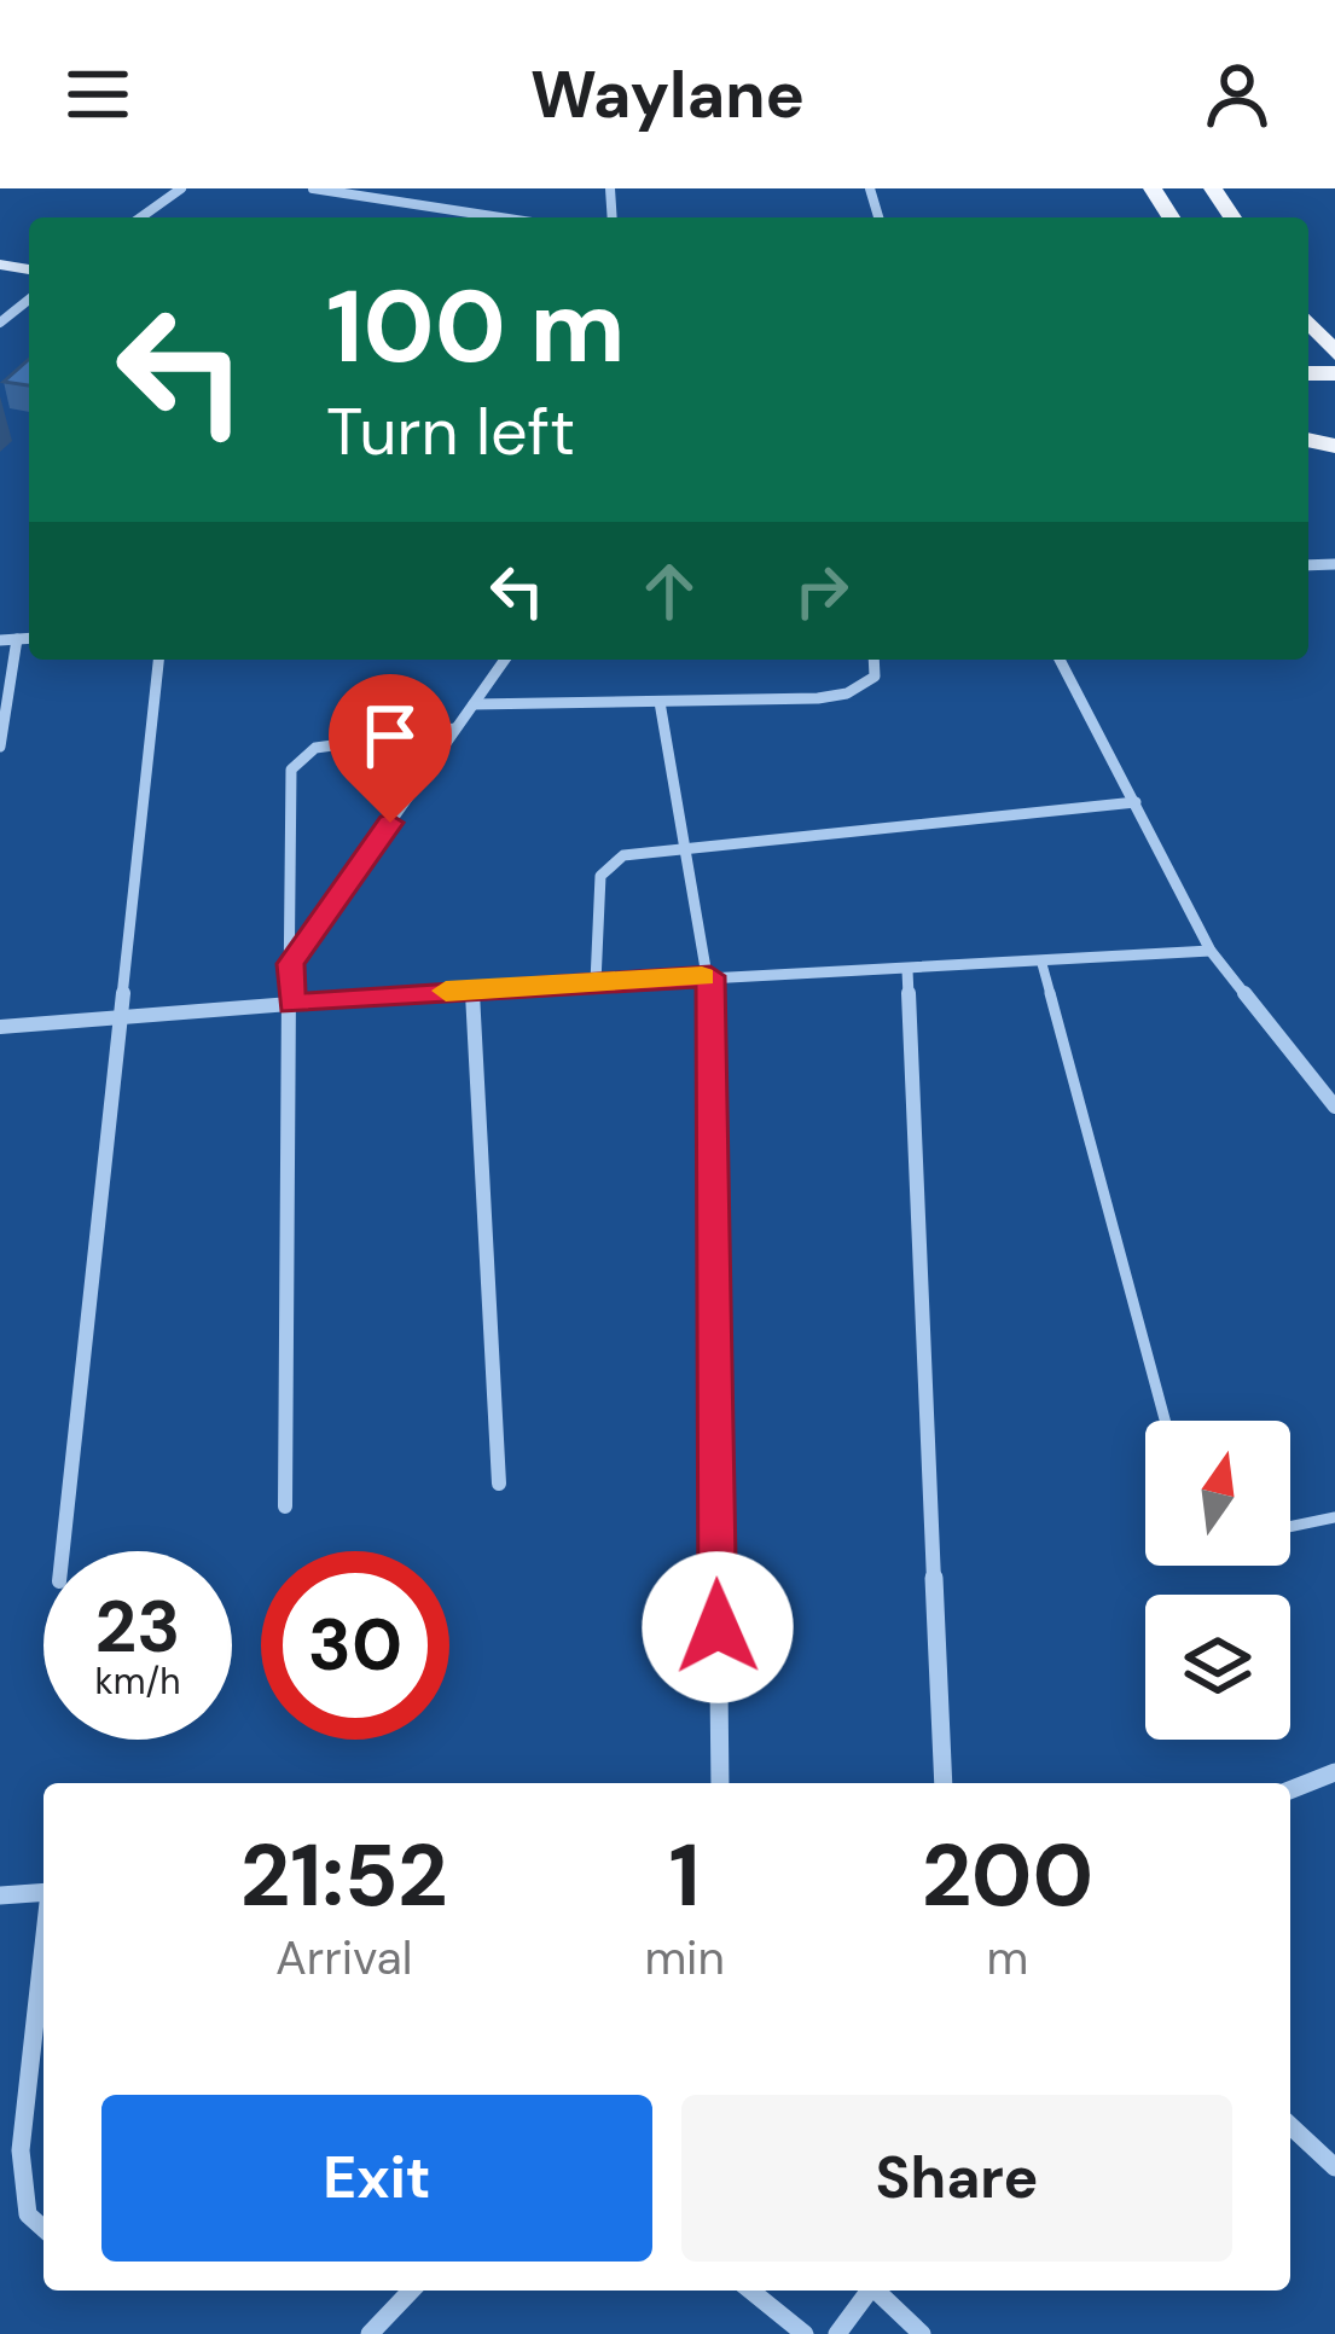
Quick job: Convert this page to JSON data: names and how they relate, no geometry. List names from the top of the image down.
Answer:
{
  "north": "top",
  "page": {
    "header": "Waylane",
    "turn": ["100 m", "Turn left"],
    "speed": "23 km/h",
    "limit": "30",
    "eta": [
      "21:52",
      "Arrival",
      "1",
      "min",
      "200",
      "m"
    ],
    "buttons": ["Exit", "Share"]
  }
}
